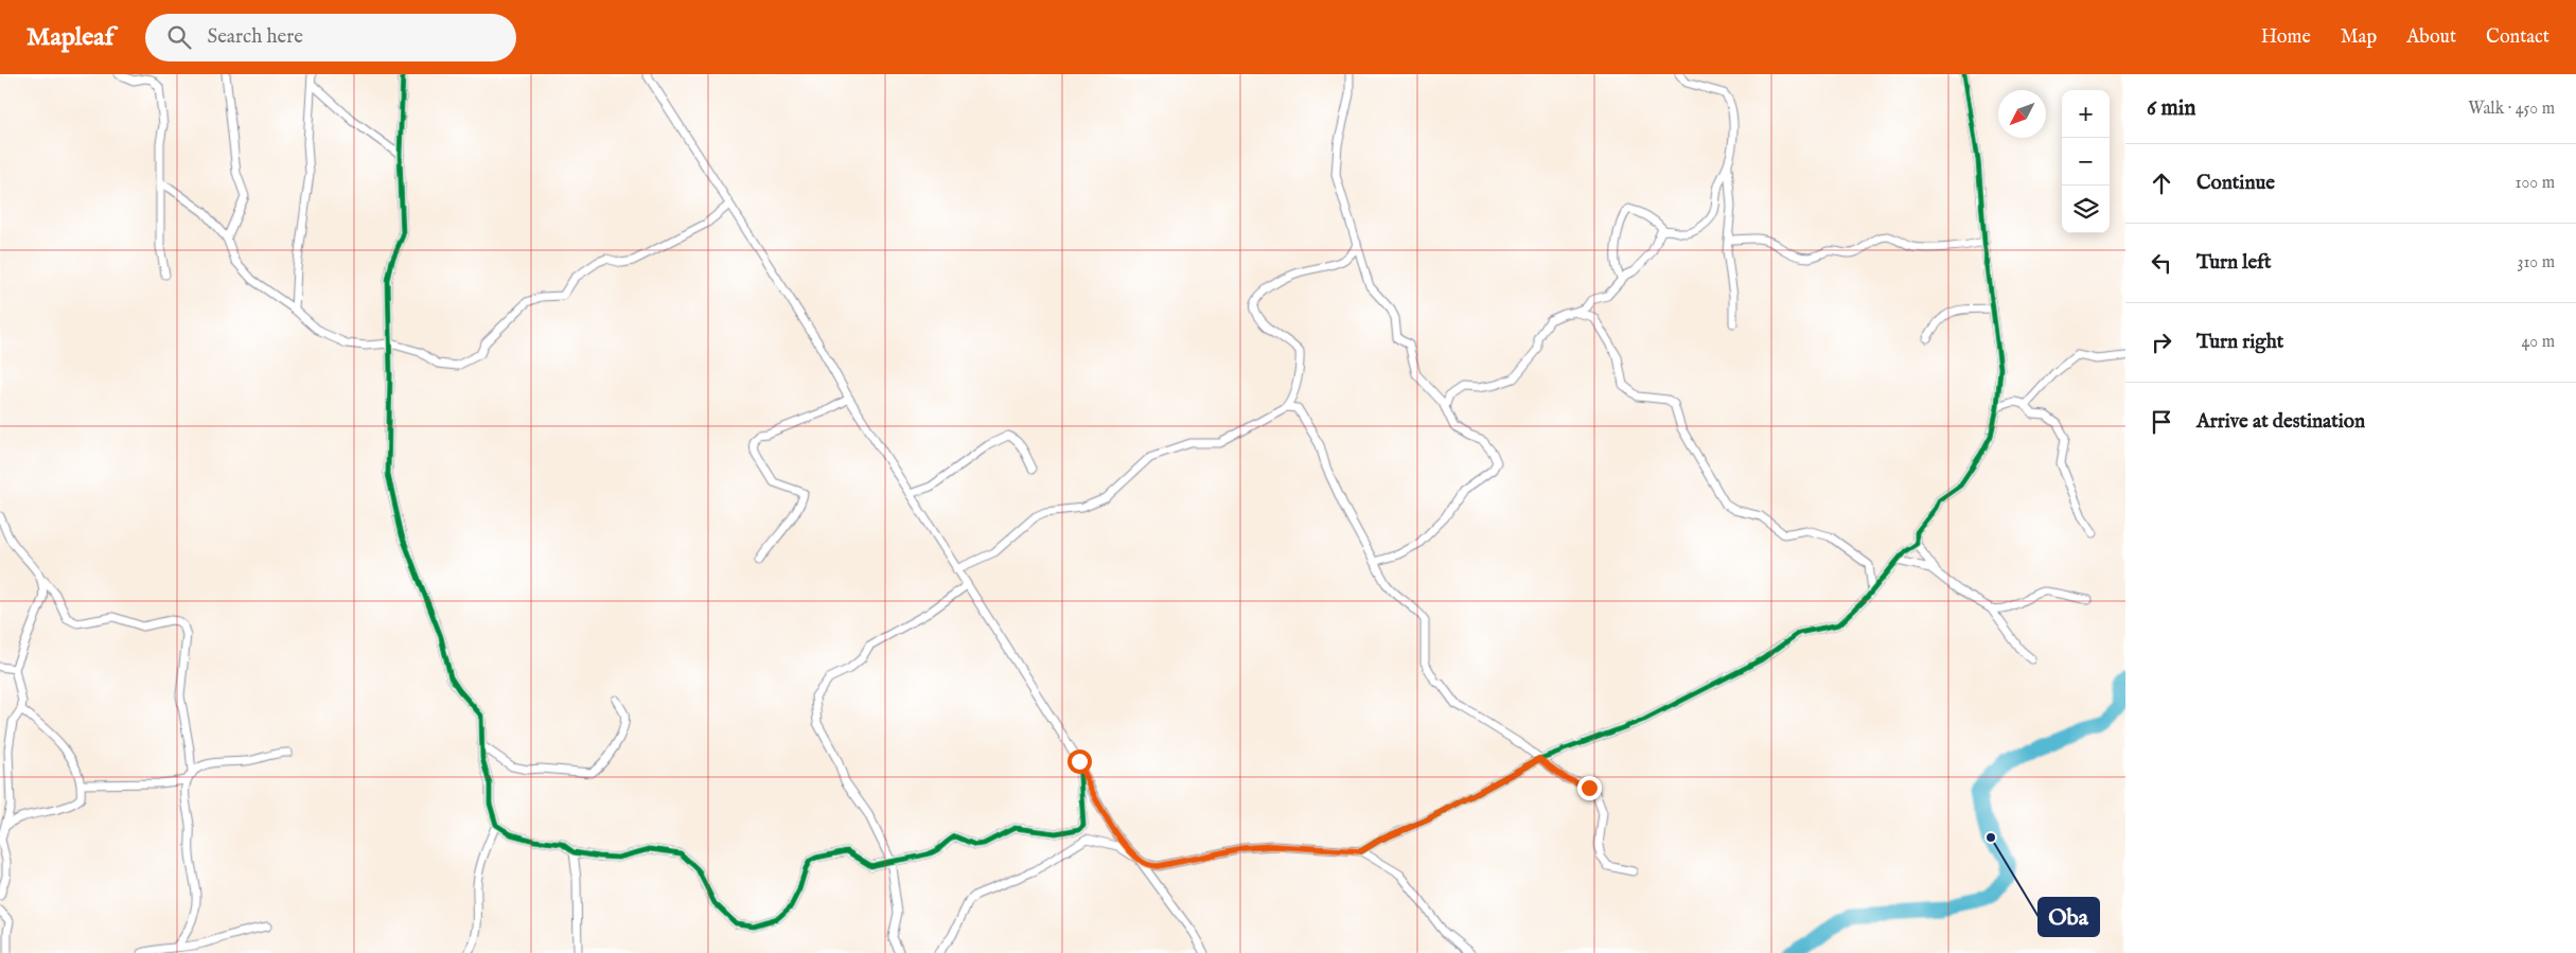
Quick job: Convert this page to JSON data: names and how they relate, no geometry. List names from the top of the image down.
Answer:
{
  "places": ["Oba"],
  "north": "bottom left",
  "page": {
    "header": "Mapleaf",
    "search": "Search here",
    "nav": [
      "Home",
      "Map",
      "About",
      "Contact"
    ],
    "heading": ["6 min", "Walk · 450 m"],
    "map_buttons": ["+", "−"],
    "list": [
      ["Continue", "100 m"],
      ["Turn left", "310 m"],
      ["Turn right", "40 m"],
      "Arrive at destination"
    ]
  }
}
